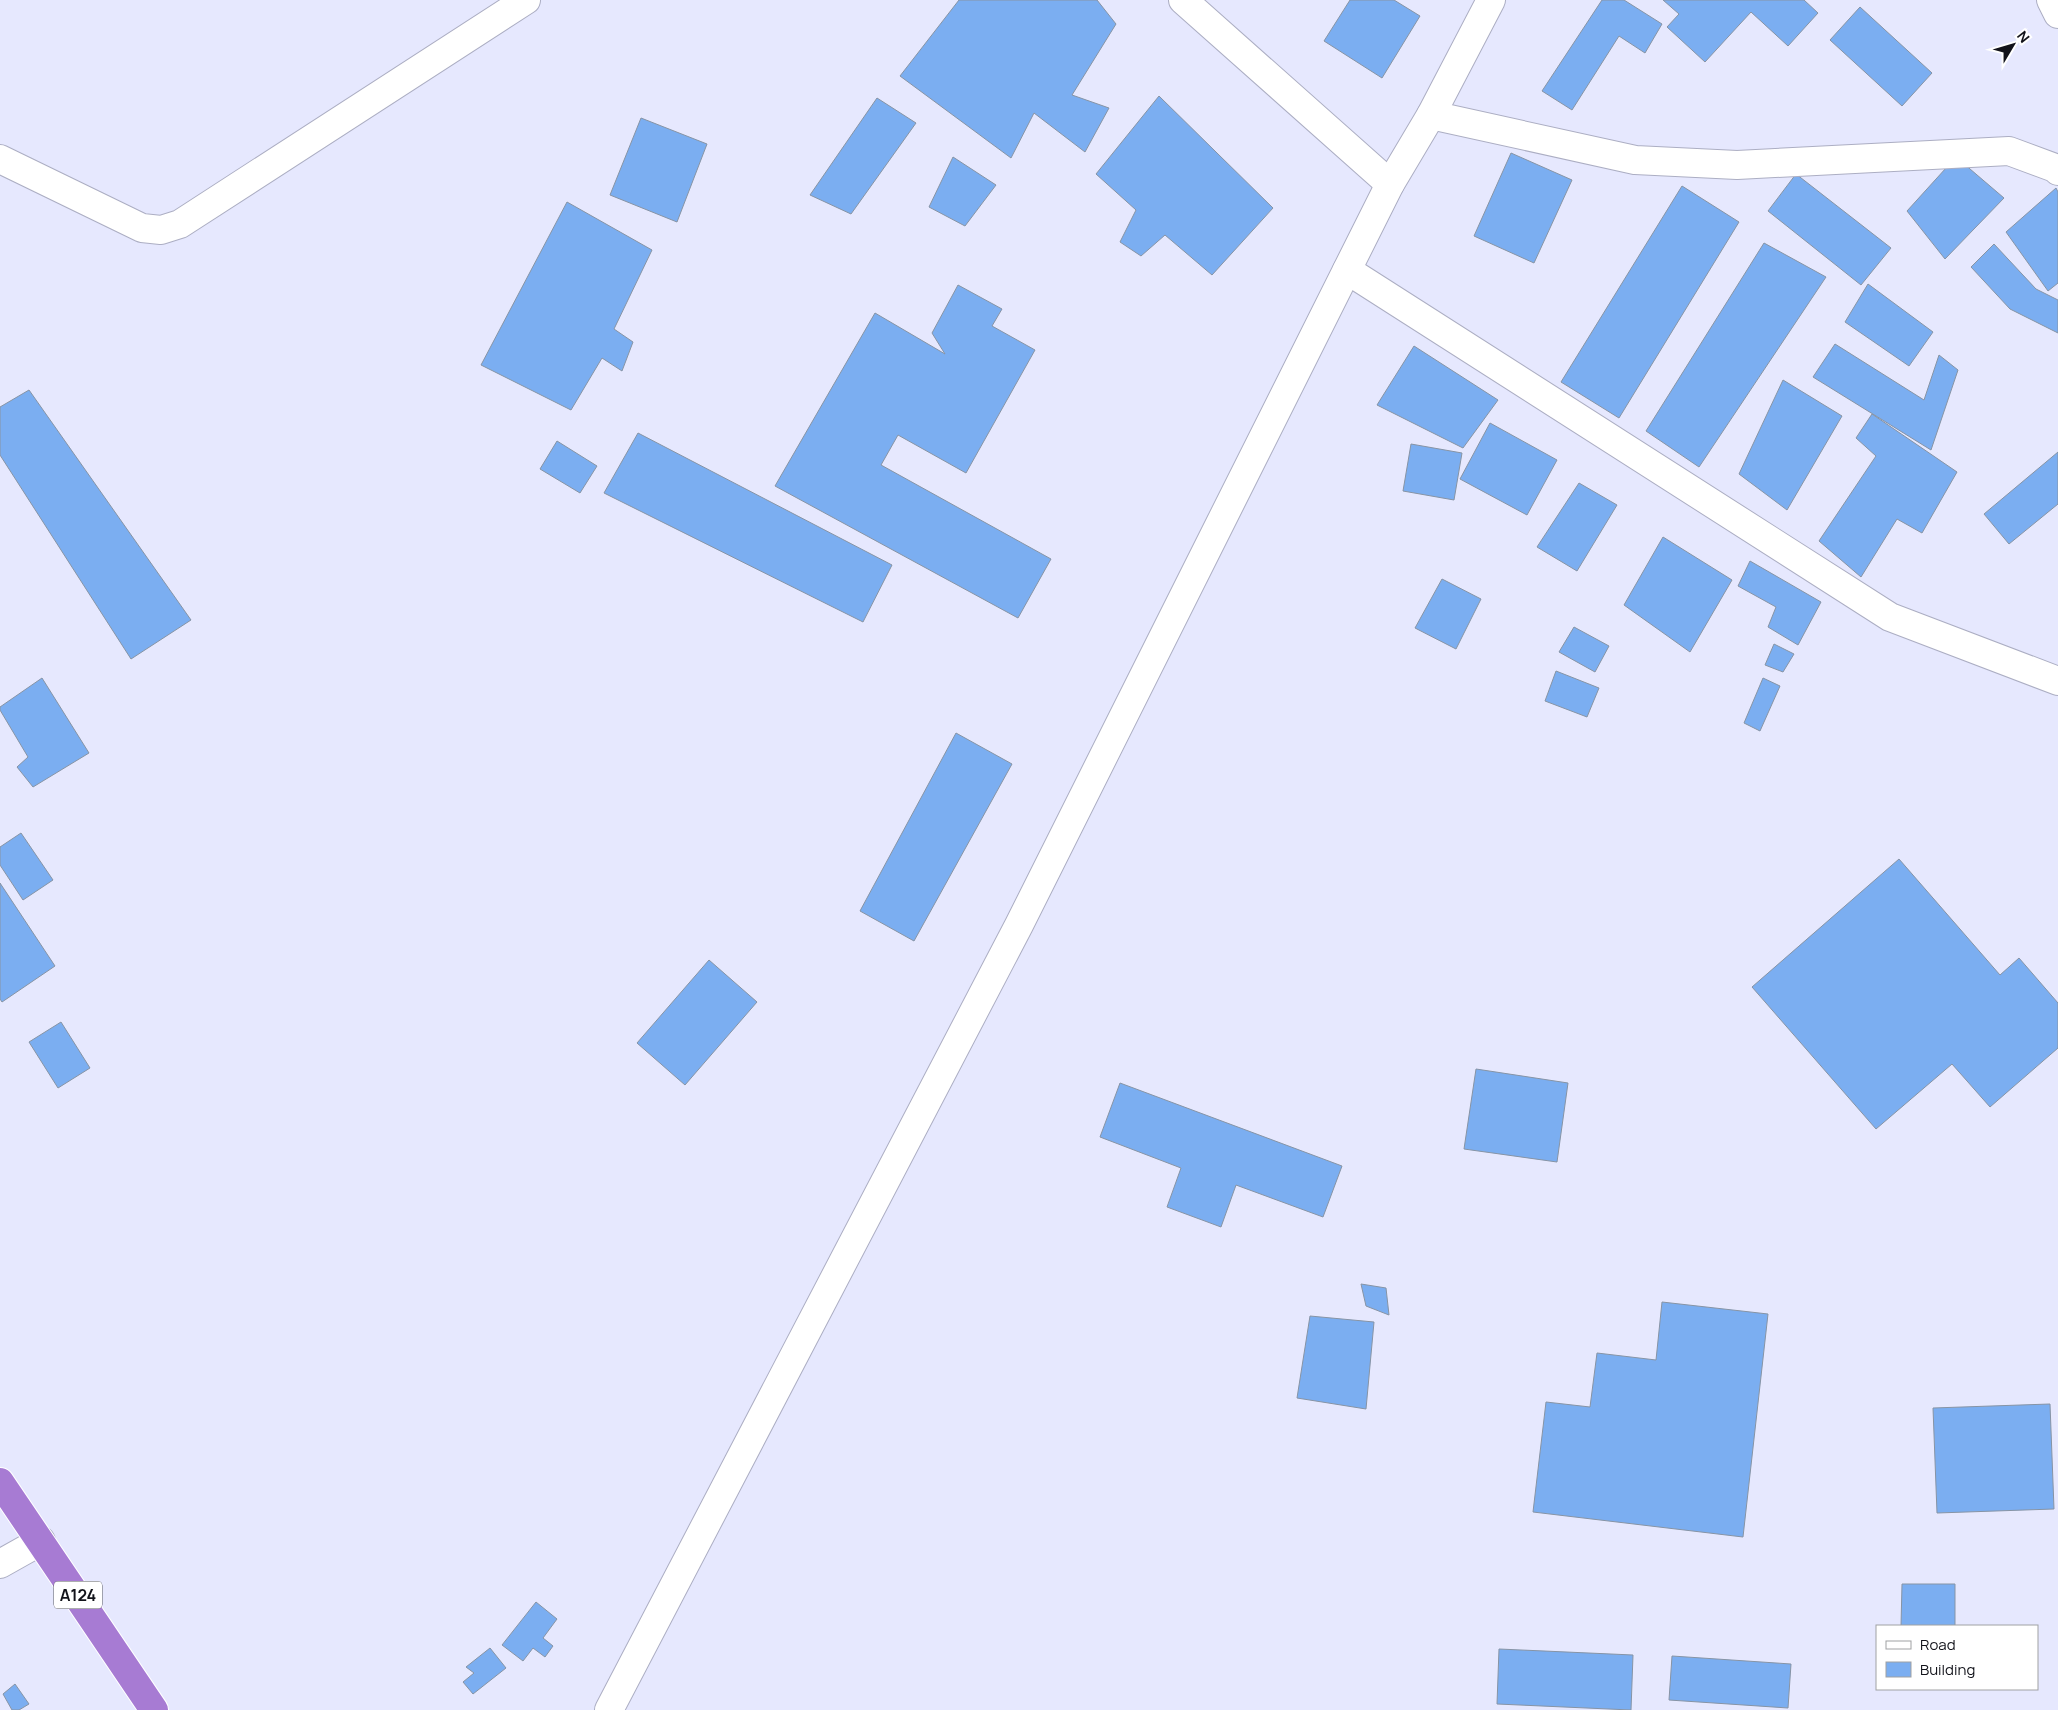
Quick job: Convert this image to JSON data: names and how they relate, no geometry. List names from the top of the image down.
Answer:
{
  "streets": {
    "highway": ["A124"]
  },
  "legend": ["Road", "Building"],
  "north": "top right"
}
